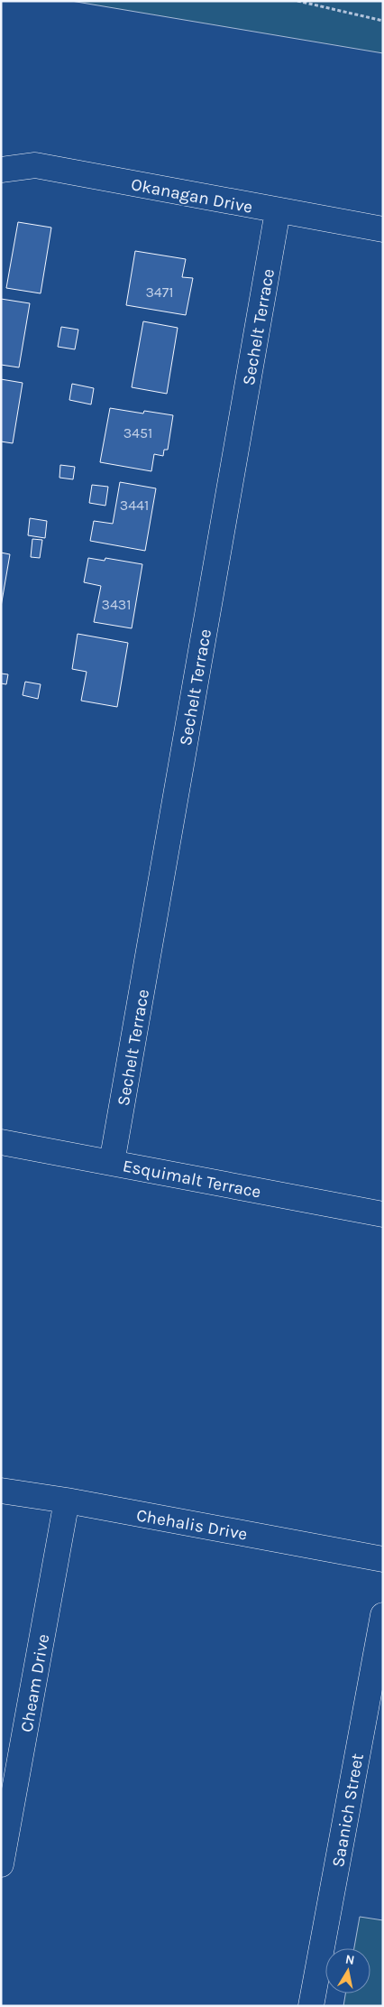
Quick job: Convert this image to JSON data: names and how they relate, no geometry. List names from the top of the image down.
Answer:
{
  "streets": {
    "street": [
      "Okanagan Drive",
      "Sechelt Terrace",
      "Esquimalt Terrace",
      "Chehalis Drive",
      "Cheam Drive",
      "Saanich Street"
    ]
  },
  "crossings": [
    ["Okanagan Drive", "Sechelt Terrace"],
    ["Sechelt Terrace", "Esquimalt Terrace"],
    ["Chehalis Drive", "Cheam Drive"]
  ],
  "house_numbers": [
    "3471",
    "3451",
    "3441",
    "3431"
  ],
  "north": "top"
}
